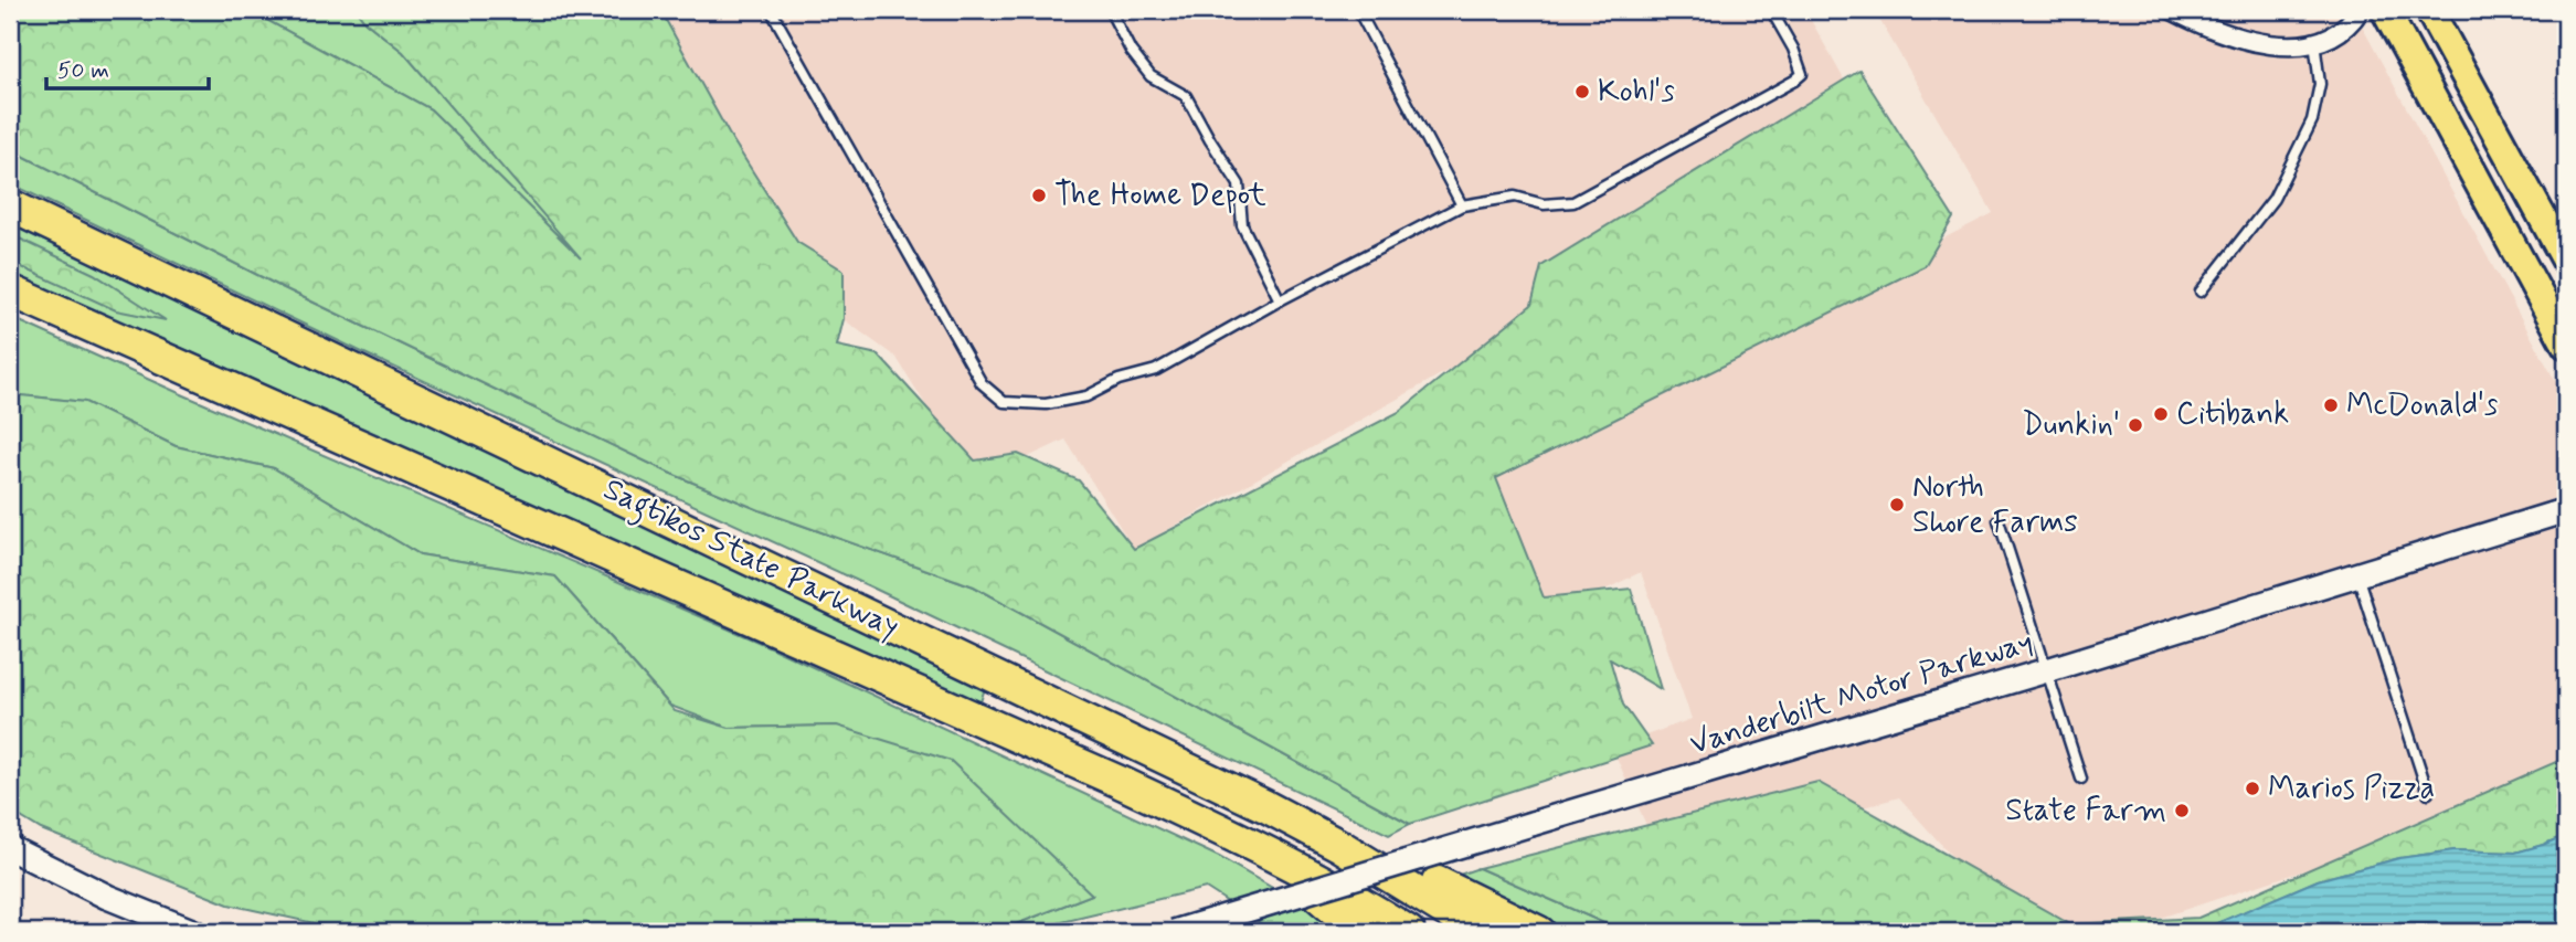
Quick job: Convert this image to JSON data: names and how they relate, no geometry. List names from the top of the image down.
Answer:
{
  "streets": {
    "highway": ["Sagtikos State Parkway"],
    "main road": ["Vanderbilt Motor Parkway"]
  },
  "places": [
    "Kohl's",
    "The Home Depot",
    "McDonald's",
    "Citibank",
    "Dunkin'",
    "North Shore Farms",
    "Marios Pizza",
    "State Farm"
  ],
  "scale_bar": "50 m"
}
